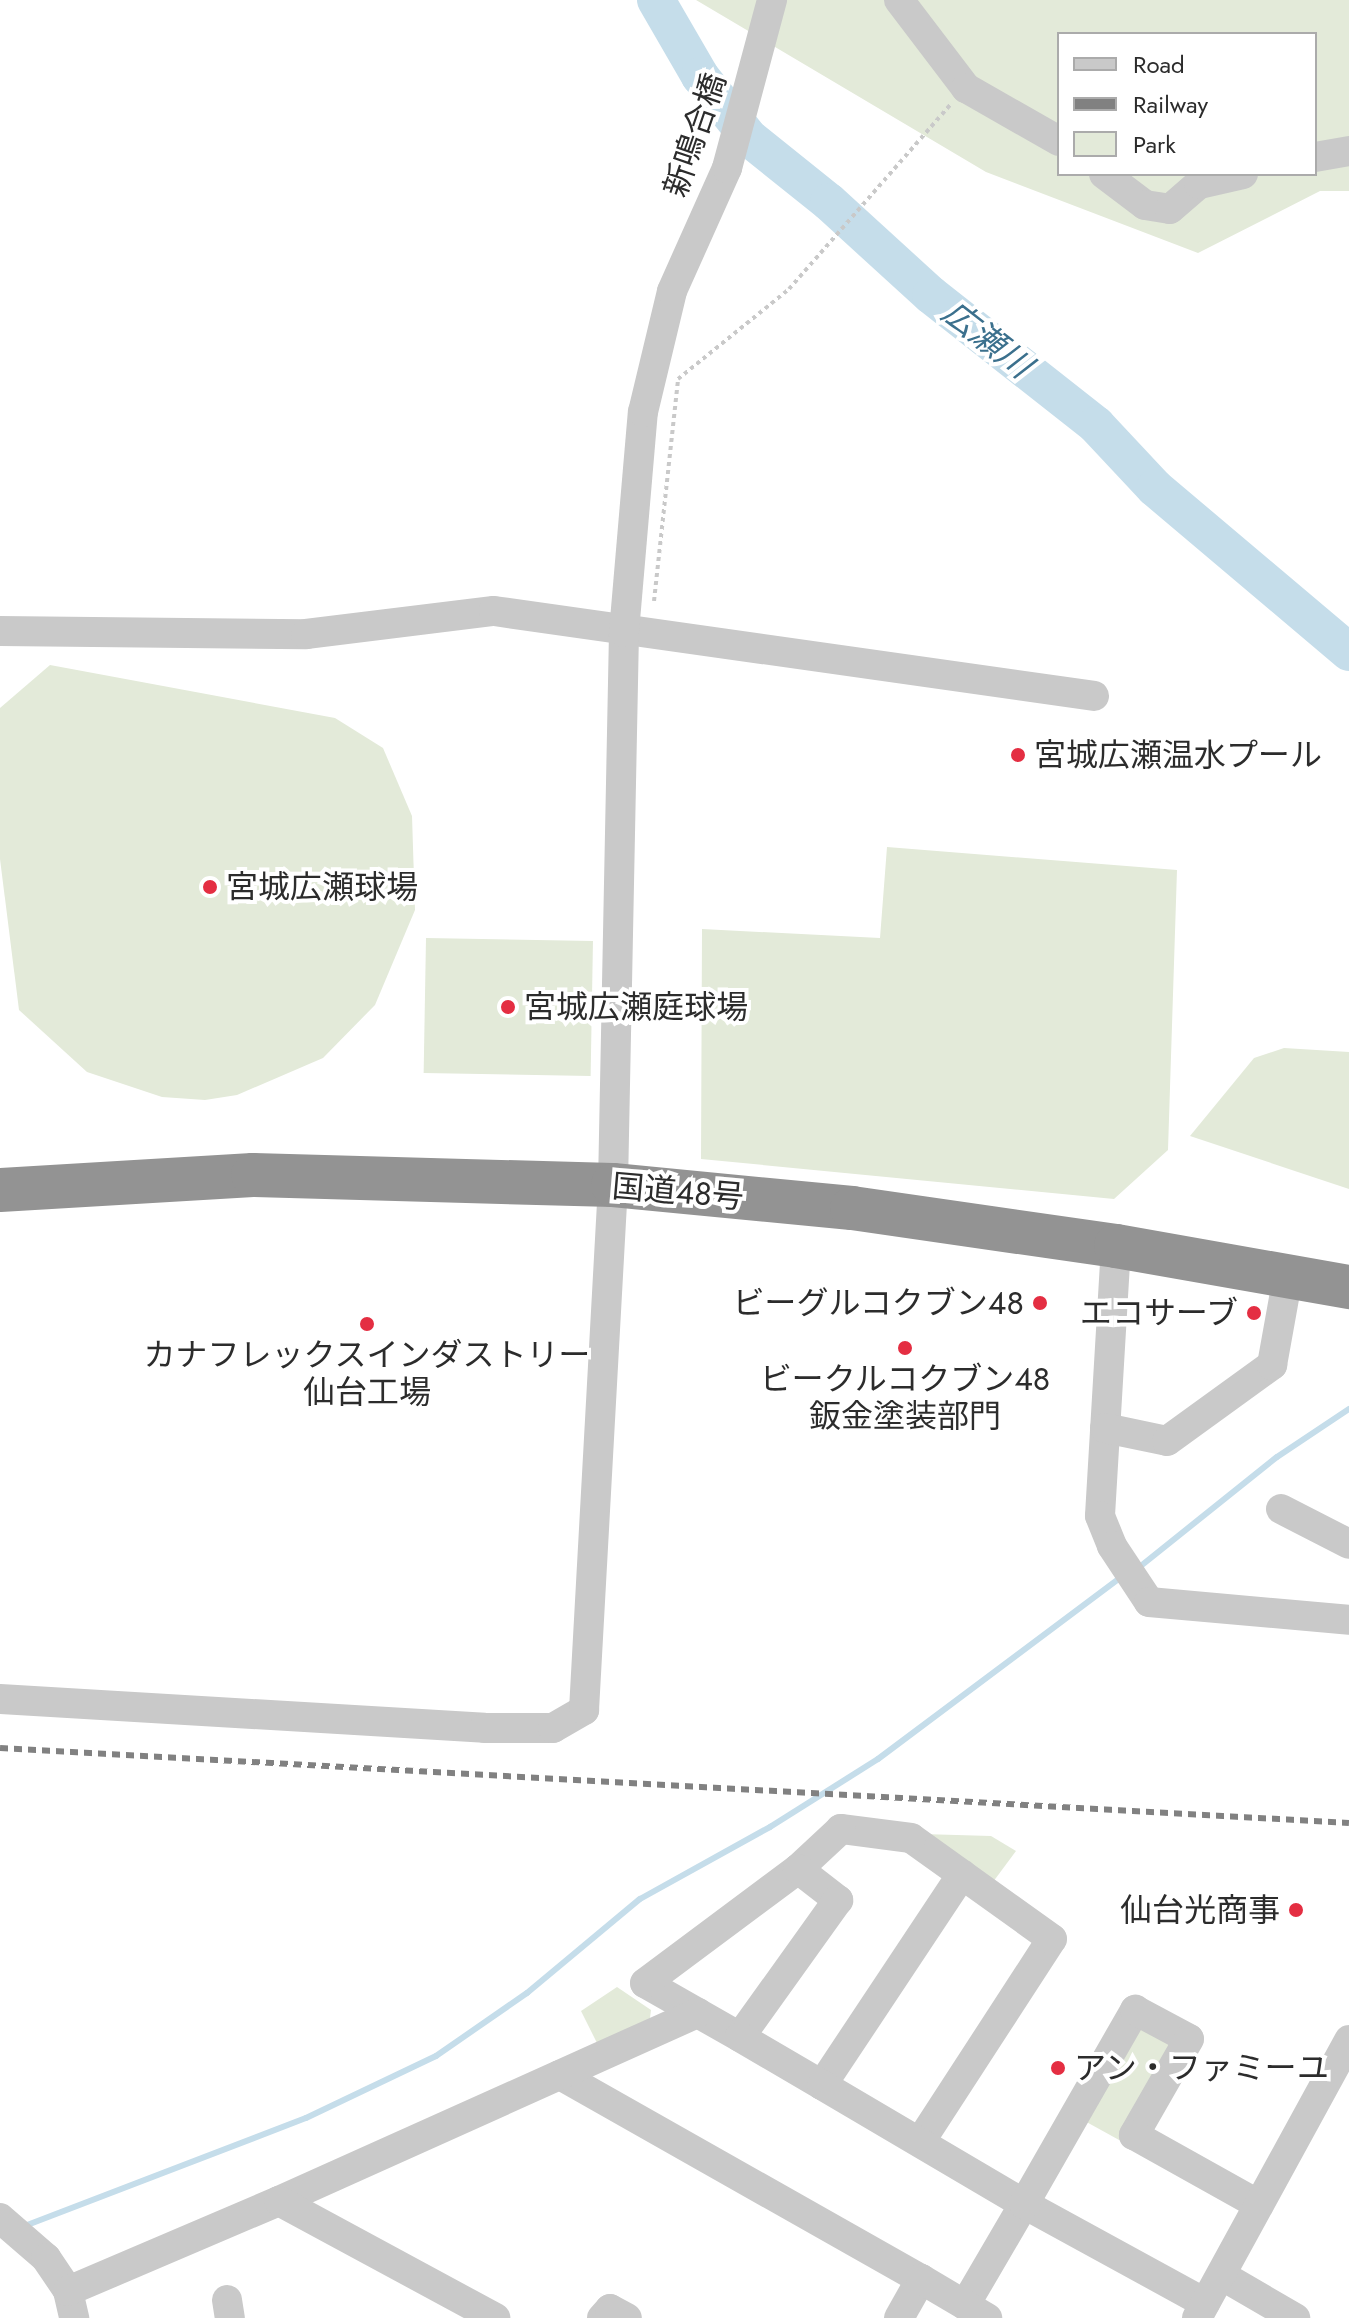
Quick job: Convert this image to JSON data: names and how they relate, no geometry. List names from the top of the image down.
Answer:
{
  "streets": {
    "highway": ["国道48号"],
    "street": ["新鳴合橋"]
  },
  "crossings": [
    ["新鳴合橋", "国道48号"]
  ],
  "water": ["広瀬川"],
  "places": [
    "宮城広瀬温水プール",
    "宮城広瀬球場",
    "宮城広瀬庭球場",
    "ビーグルコクブン48",
    "エコサーブ",
    "カナフレックスインダストリー 仙台工場",
    "ビークルコクブン48 鈑金塗装部門",
    "仙台光商事",
    "アン・ファミーユ"
  ],
  "legend": ["Road", "Railway", "Park"]
}
